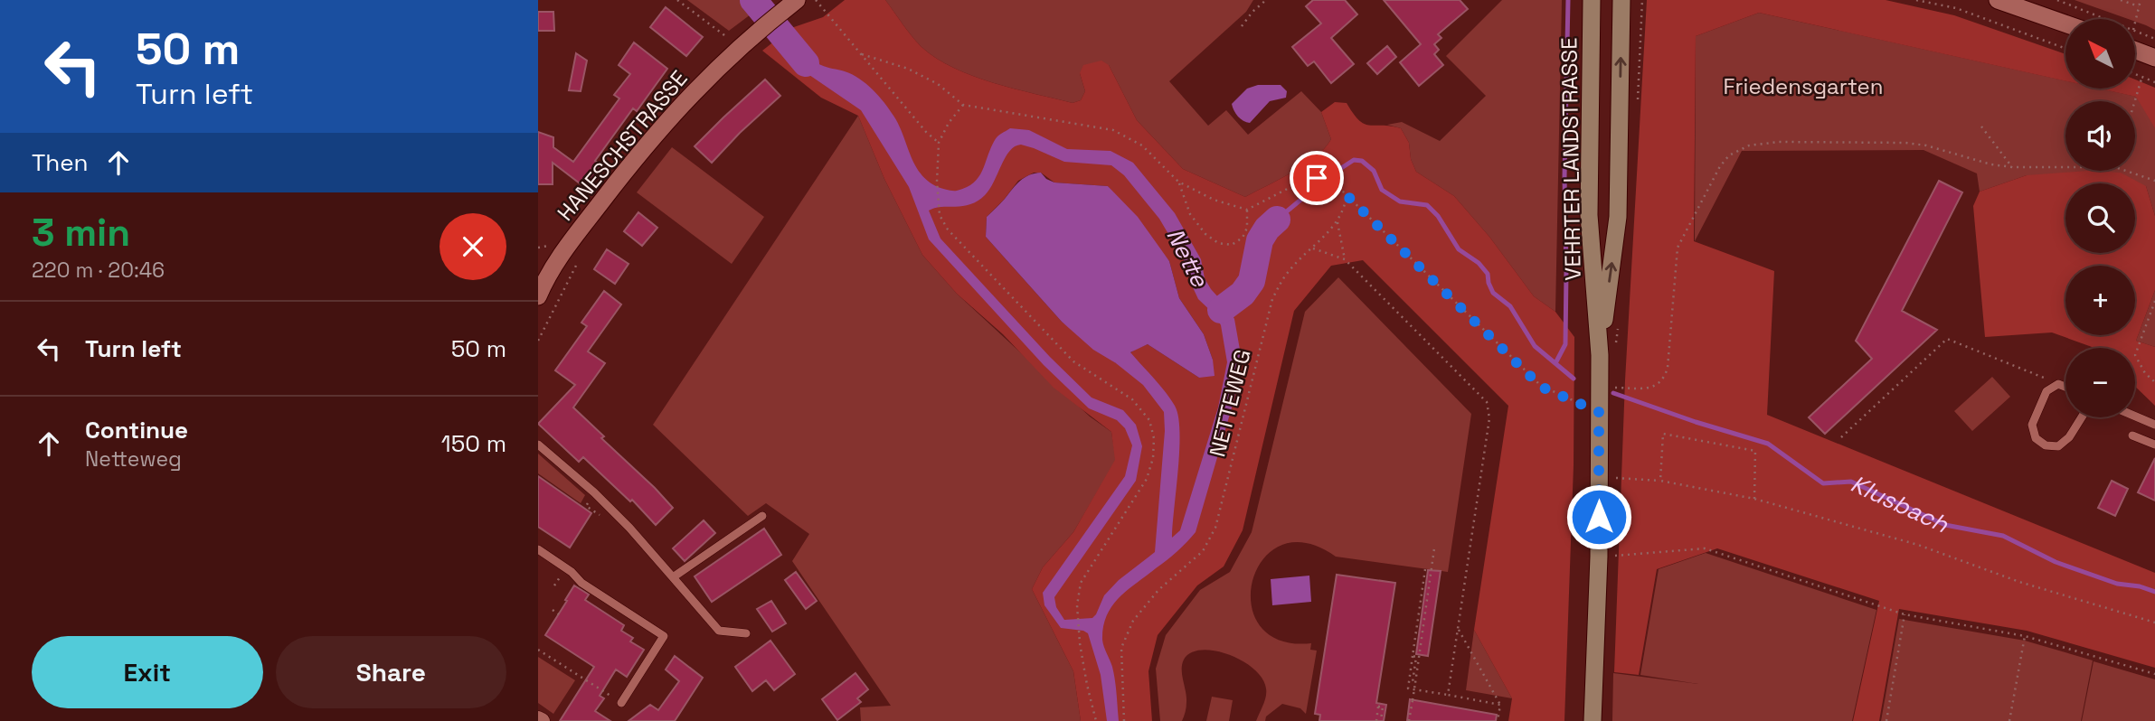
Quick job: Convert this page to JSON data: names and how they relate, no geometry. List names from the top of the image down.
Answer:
{
  "streets": {
    "main road": ["VEHRTER LANDSTRASSE"],
    "street": ["HANESCHSTRASSE"],
    "path": ["NETTEWEG"]
  },
  "water": ["Nette", "Klusbach"],
  "parks": ["Friedensgarten"],
  "north": "top left",
  "page": {
    "turn": ["50 m", "Turn left"],
    "map_buttons": ["+", "−"],
    "then": "Then",
    "heading": ["3 min", "220 m · 20:46"],
    "list": [
      {
        "name": "Turn left",
        "value": "50 m"
      },
      {
        "name": "Continue",
        "note": "Netteweg",
        "value": "150 m"
      }
    ],
    "buttons": ["Exit", "Share"]
  }
}
